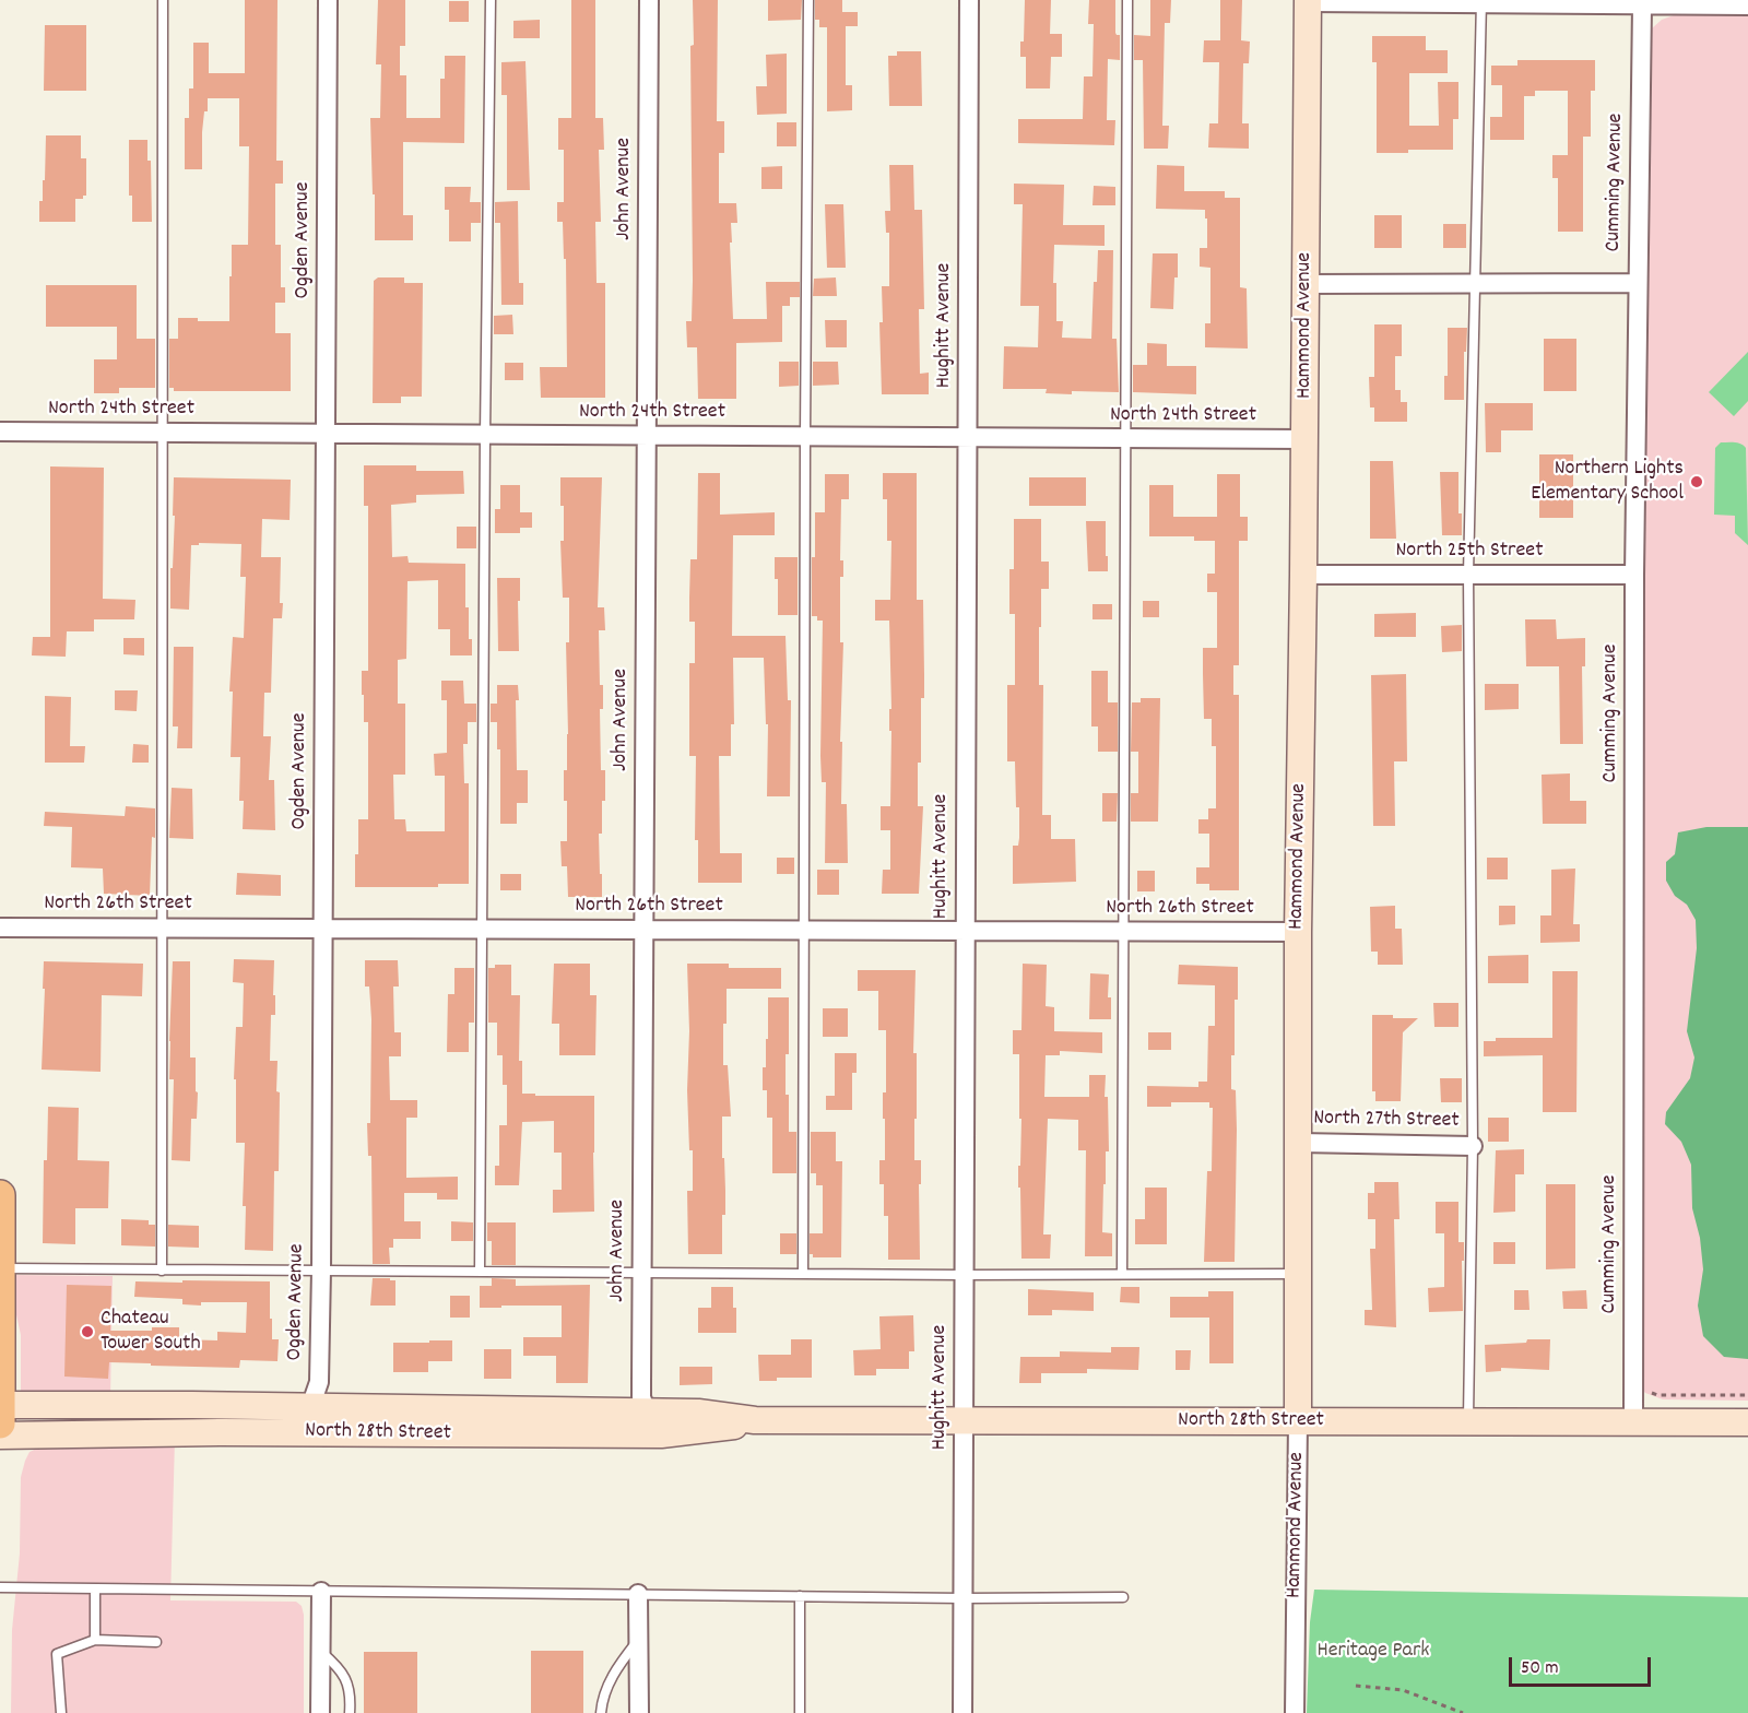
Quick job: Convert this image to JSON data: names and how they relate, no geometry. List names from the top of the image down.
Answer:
{
  "streets": {
    "main road": ["Hammond Avenue", "North 28th Street"],
    "street": [
      "Cumming Avenue",
      "John Avenue",
      "Ogden Avenue",
      "Hughitt Avenue",
      "North 24th Street",
      "North 25th Street",
      "North 26th Street",
      "North 27th Street"
    ]
  },
  "crossings": [
    ["Cumming Avenue", "North 25th Street"],
    ["Cumming Avenue", "North 28th Street"],
    ["John Avenue", "North 24th Street"],
    ["John Avenue", "North 26th Street"],
    ["John Avenue", "North 28th Street"],
    ["Ogden Avenue", "North 24th Street"],
    ["Ogden Avenue", "North 26th Street"],
    ["Ogden Avenue", "North 28th Street"],
    ["Hughitt Avenue", "North 24th Street"],
    ["Hughitt Avenue", "North 26th Street"],
    ["Hughitt Avenue", "North 28th Street"],
    ["Hammond Avenue", "North 24th Street"],
    ["Hammond Avenue", "North 25th Street"],
    ["Hammond Avenue", "North 26th Street"],
    ["Hammond Avenue", "North 27th Street"],
    ["Hammond Avenue", "North 28th Street"]
  ],
  "parks": ["Heritage Park"],
  "places": ["Northern Lights Elementary School", "Chateau Tower South"],
  "scale_bar": "50 m"
}
